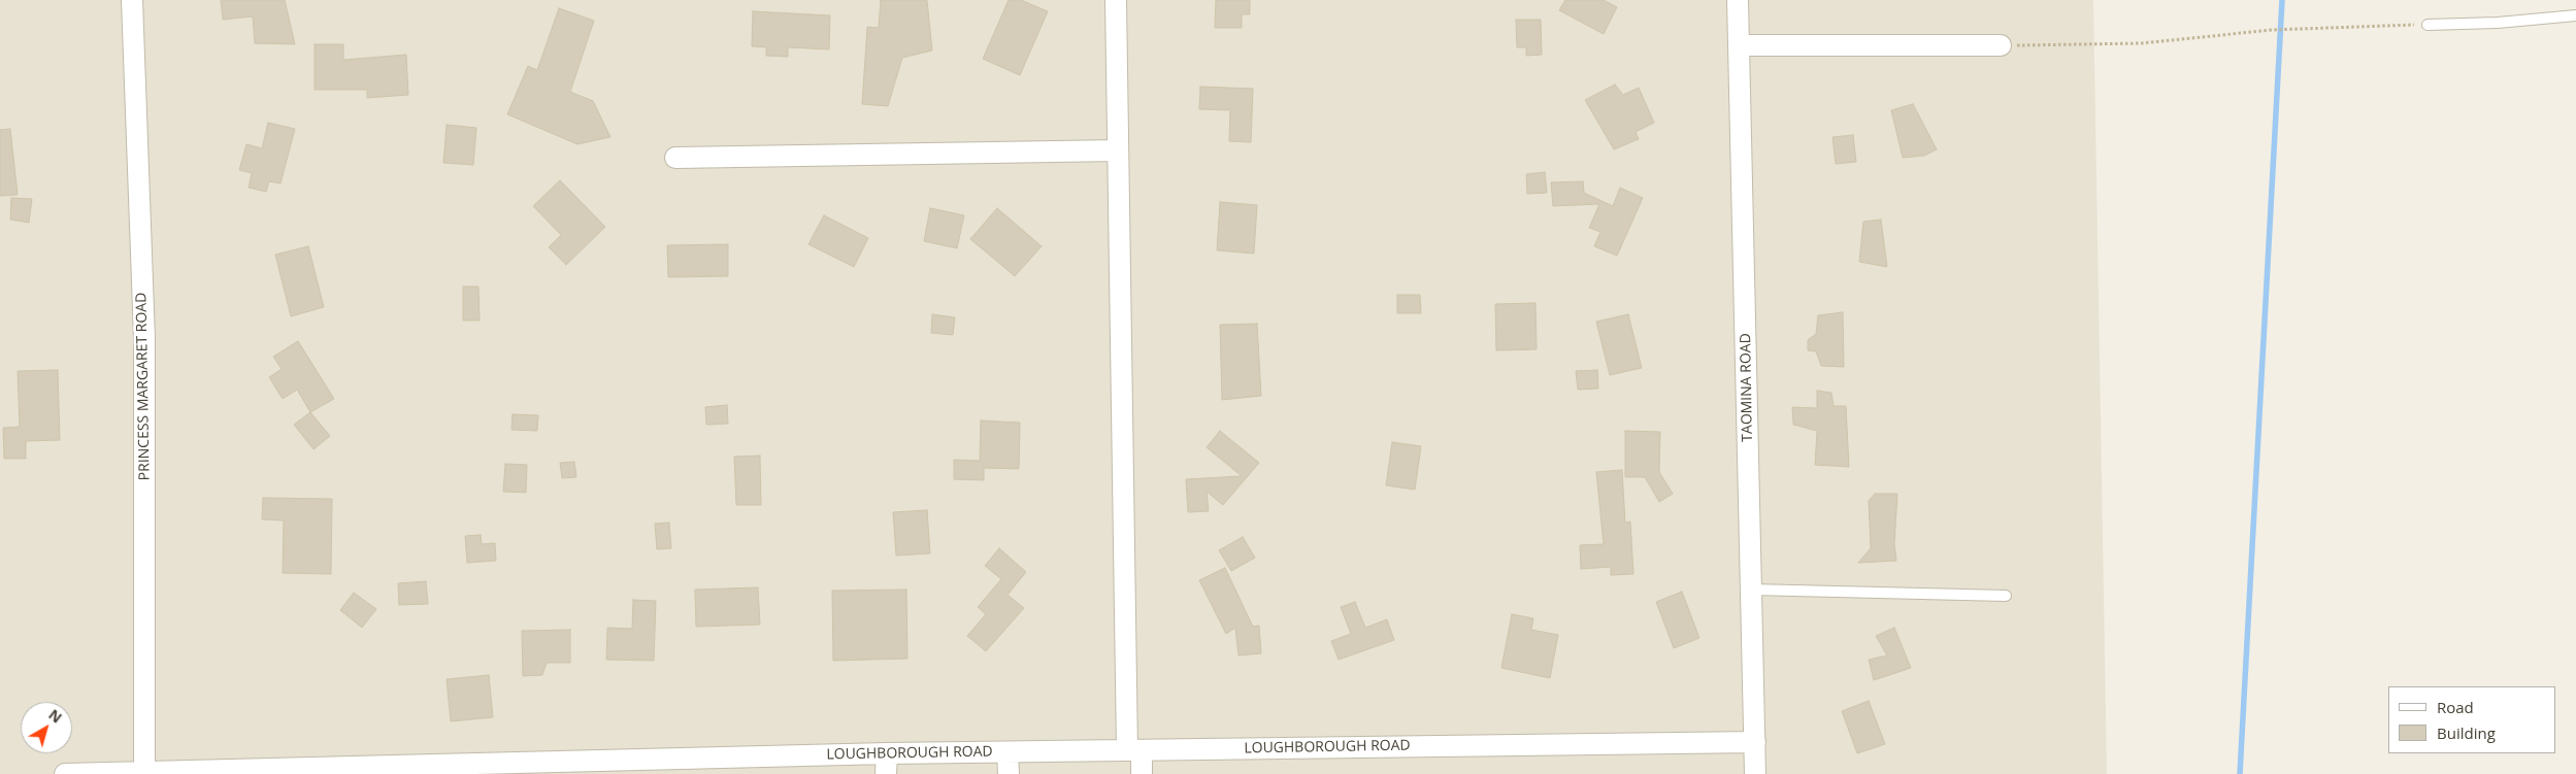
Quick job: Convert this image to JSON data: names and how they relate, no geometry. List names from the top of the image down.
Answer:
{
  "streets": {
    "street": ["PRINCESS MARGARET ROAD", "TAOMINA ROAD", "LOUGHBOROUGH ROAD"]
  },
  "crossings": [
    ["PRINCESS MARGARET ROAD", "LOUGHBOROUGH ROAD"],
    ["TAOMINA ROAD", "LOUGHBOROUGH ROAD"]
  ],
  "legend": ["Road", "Building"],
  "north": "top right"
}
